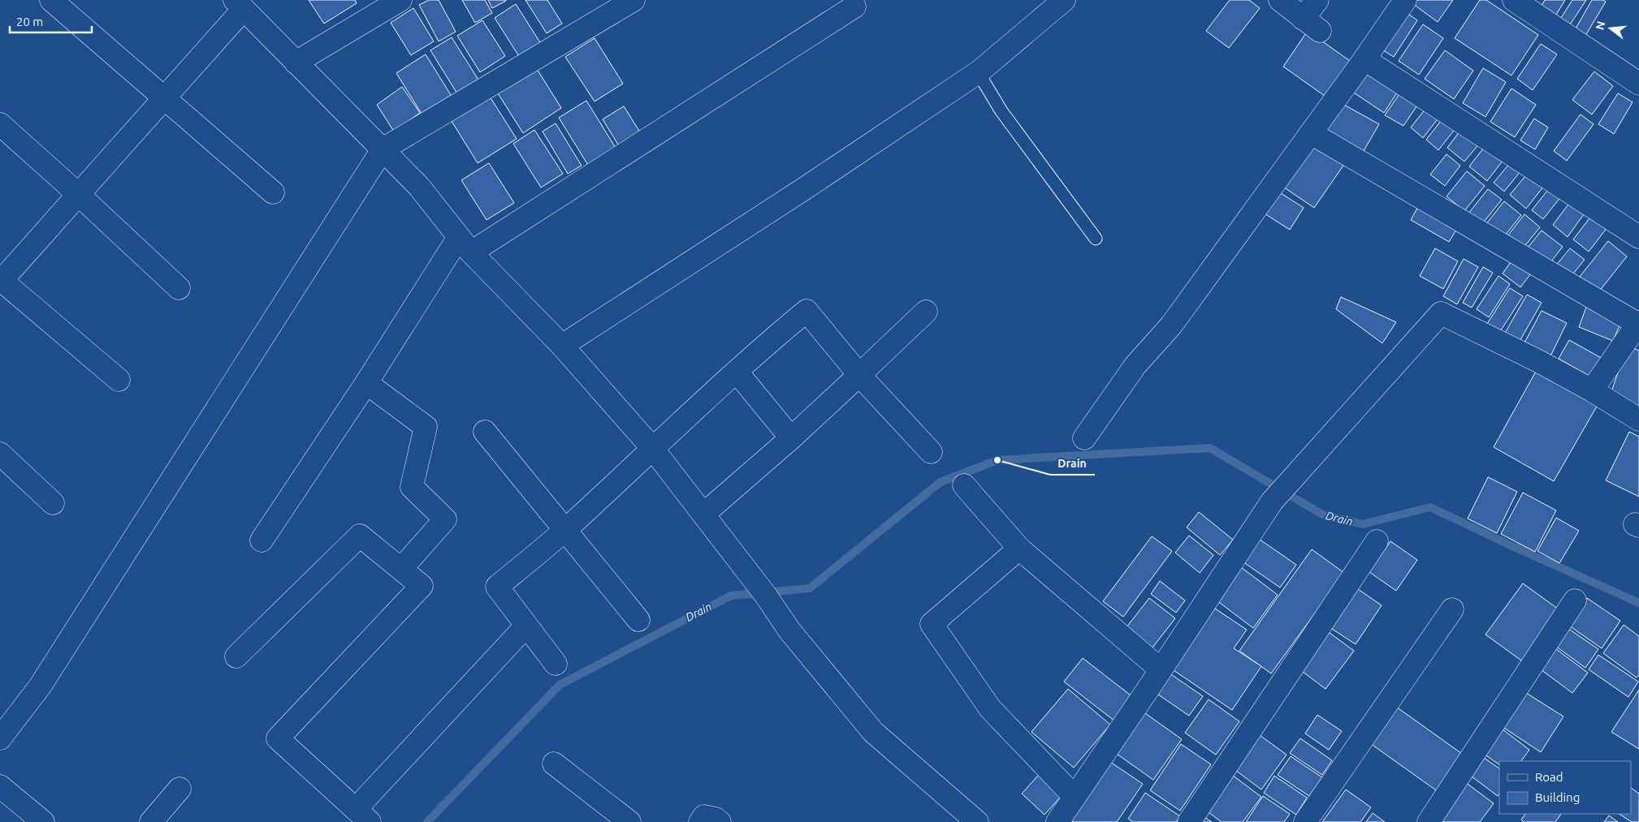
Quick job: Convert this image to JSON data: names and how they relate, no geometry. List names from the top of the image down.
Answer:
{
  "water": ["Drain"],
  "places": ["Drain"],
  "legend": ["Road", "Building"],
  "scale_bar": "20 m",
  "north": "left"
}
